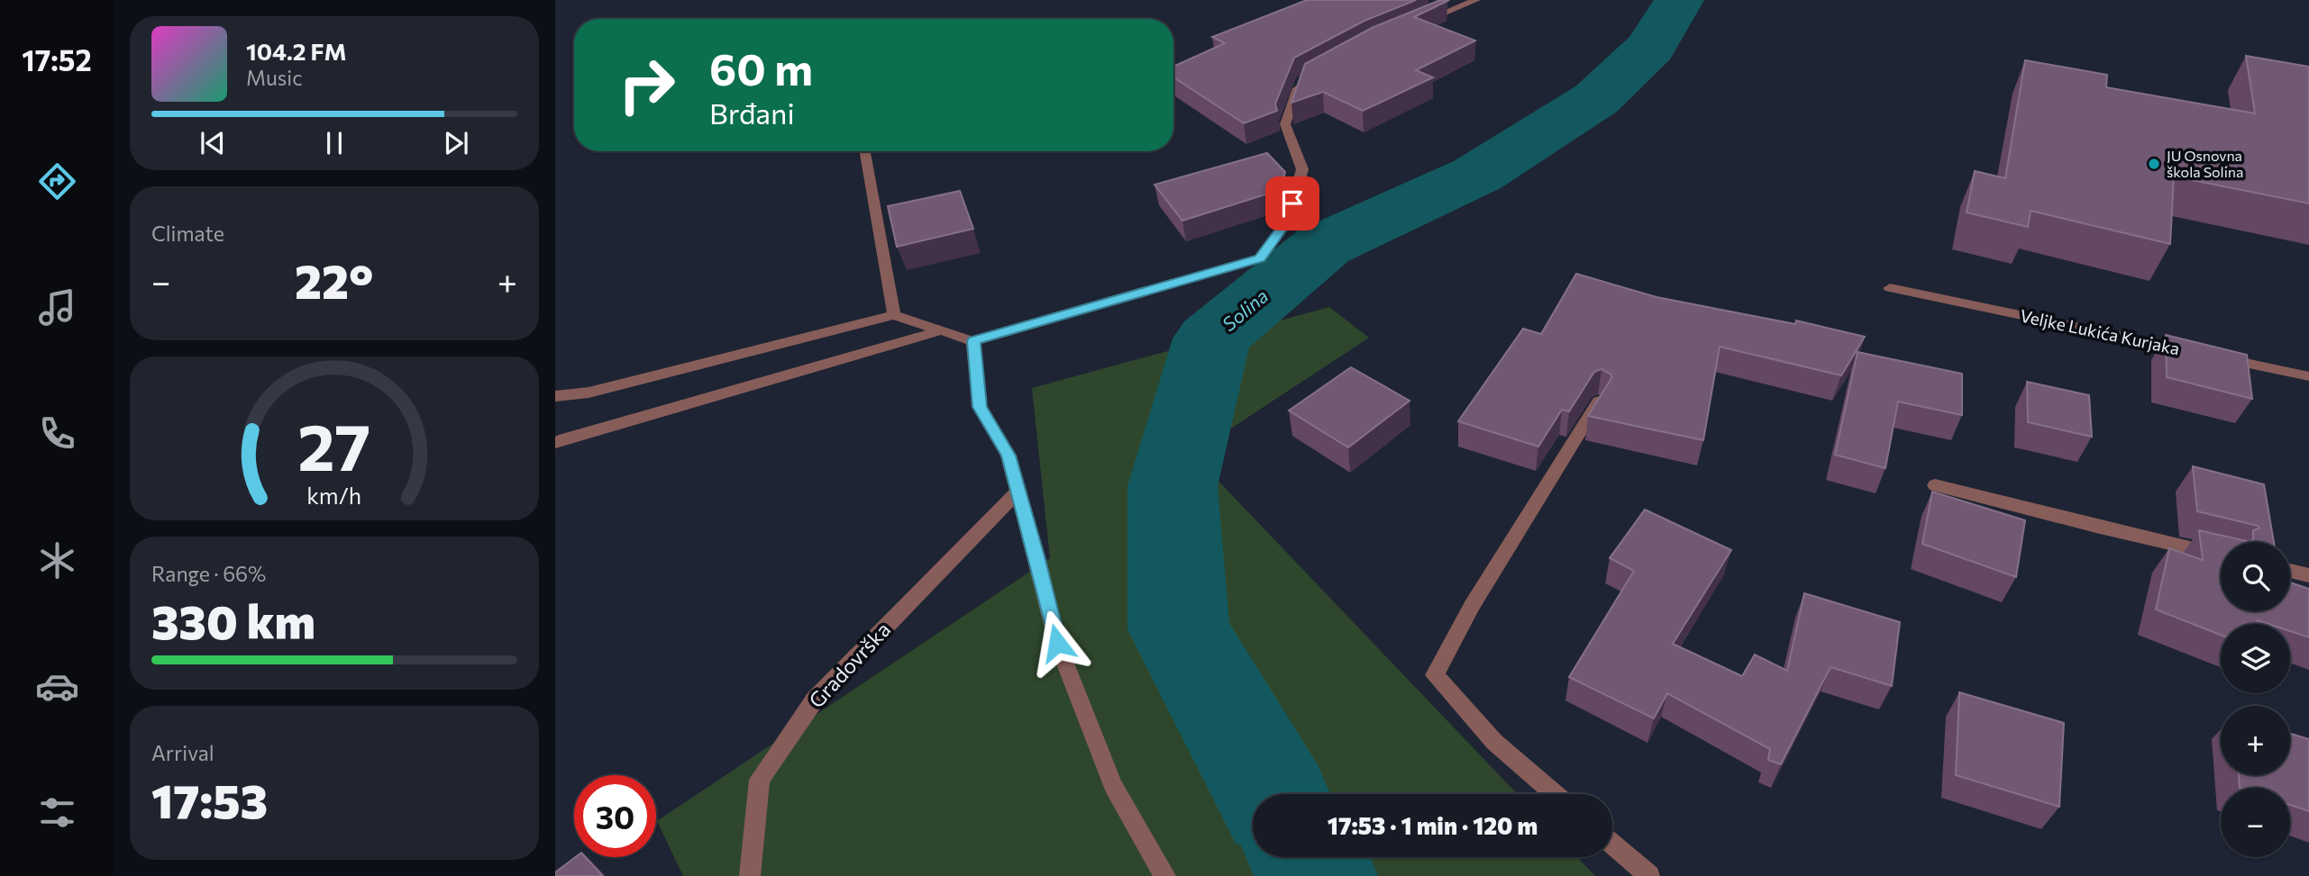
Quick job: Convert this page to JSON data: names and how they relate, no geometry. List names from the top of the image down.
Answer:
{
  "streets": {
    "street": ["Veljke Lukića Kurjaka", "Gradovrška"]
  },
  "water": ["Solina"],
  "places": ["JU Osnovna škola Solina"],
  "page": {
    "tabs": "17:52",
    "turn": ["60 m", "Brđani"],
    "song": ["104.2 FM", "Music"],
    "tile": [
      "Climate",
      ["Range · 66%", "330 km"],
      ["Arrival", "17:53"]
    ],
    "heat": ["−", "22°", "+"],
    "map_buttons": ["+", "−"],
    "limit": "30",
    "trip": "17:53 · 1 min · 120 m",
    "gauge": ["27", "km/h"]
  }
}
